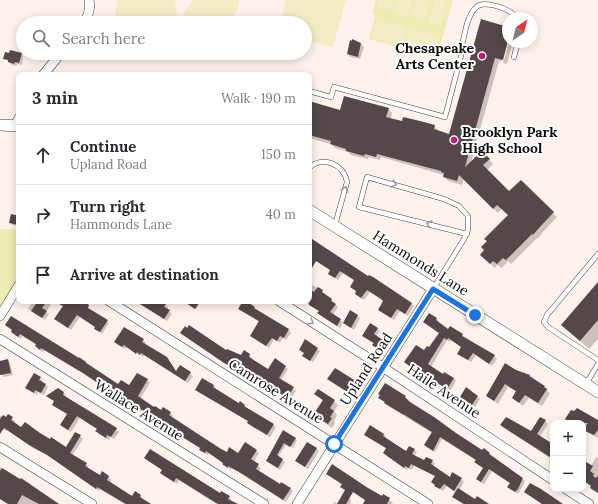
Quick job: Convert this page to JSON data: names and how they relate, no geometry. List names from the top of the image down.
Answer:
{
  "streets": {
    "street": [
      "Hammonds Lane",
      "Upland Road",
      "Camrose Avenue",
      "Haile Avenue",
      "Wallace Avenue"
    ]
  },
  "crossings": [
    ["Hammonds Lane", "Upland Road"],
    ["Upland Road", "Camrose Avenue"],
    ["Upland Road", "Haile Avenue"]
  ],
  "one_way": ["Haile Avenue"],
  "places": ["Chesapeake Arts Center", "Brooklyn Park High School"],
  "north": "top right",
  "page": {
    "search": "Search here",
    "heading": ["3 min", "Walk · 190 m"],
    "list": [
      ["Continue", "Upland Road", "150 m"],
      ["Turn right", "Hammonds Lane", "40 m"],
      "Arrive at destination"
    ],
    "map_buttons": ["+", "−"]
  }
}
